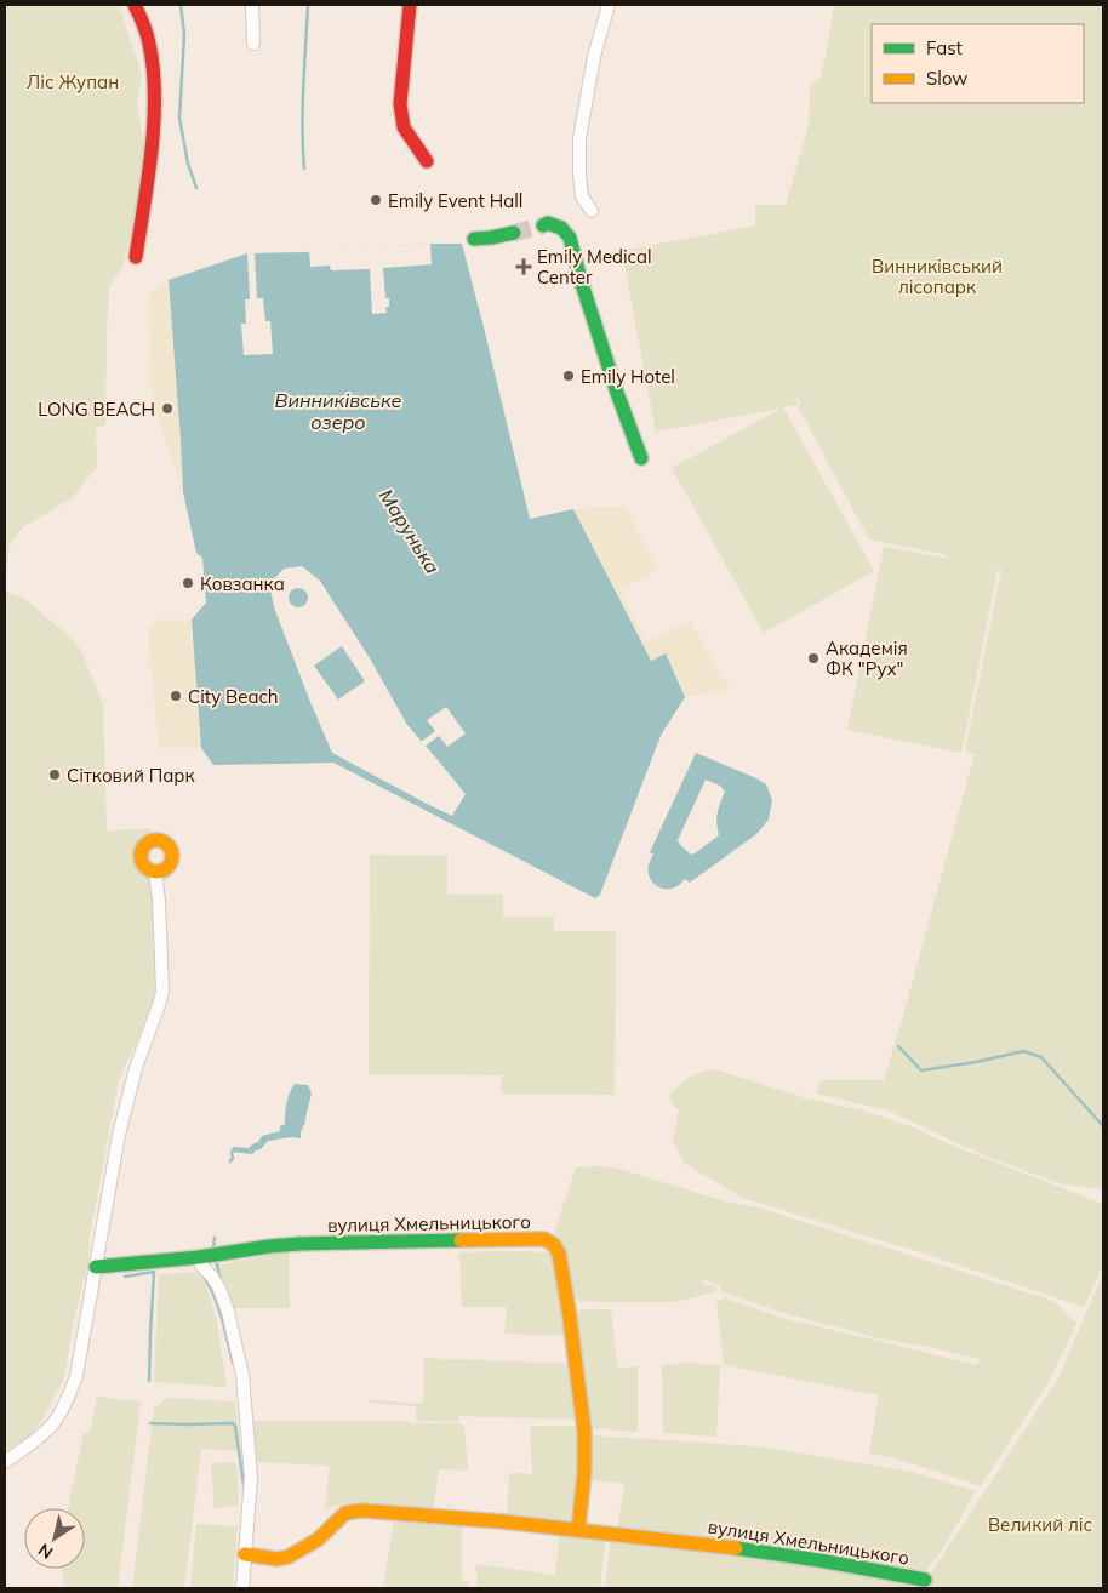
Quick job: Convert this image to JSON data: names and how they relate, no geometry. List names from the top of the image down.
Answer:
{
  "streets": {
    "street": ["вулиця Хмельницького"]
  },
  "water": ["Винниківське озеро", "Марунька"],
  "parks": ["Ліс Жупан", "Винниківський лісопарк", "Великий ліс"],
  "places": {
    "other": [
      "Emily Event Hall",
      "Emily Hotel",
      "LONG BEACH",
      "Ковзанка",
      "Академія ФК \"Рух\"",
      "City Beach",
      "Сітковий Парк"
    ],
    "health": ["Emily Medical Center"]
  },
  "legend": ["Fast", "Slow"],
  "north": "bottom left"
}
